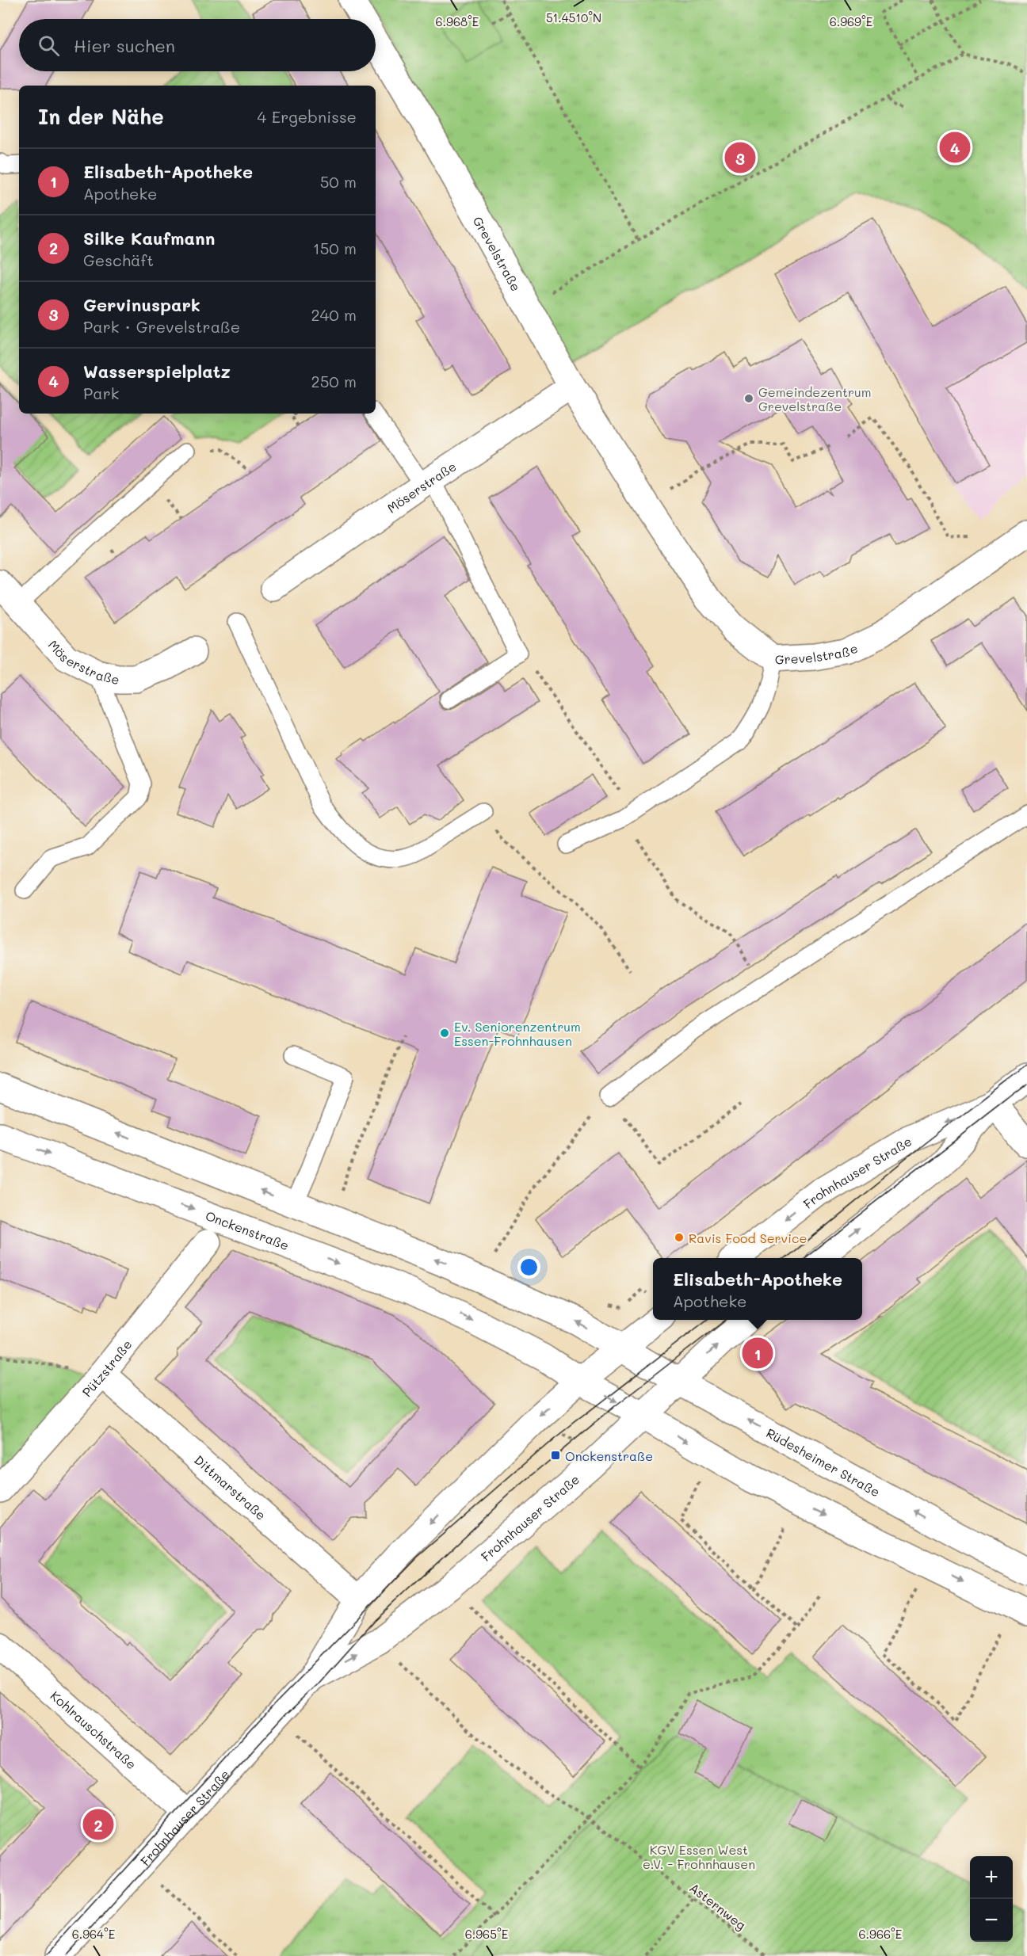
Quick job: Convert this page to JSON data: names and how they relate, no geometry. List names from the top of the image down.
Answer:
{
  "streets": {
    "main road": [
      "Grevelstraße",
      "Möserstraße",
      "Frohnhauser Straße",
      "Onckenstraße",
      "Pützstraße",
      "Rüdesheimer Straße",
      "Dittmarstraße",
      "Kohlrauschstraße"
    ],
    "path": ["Asternweg"]
  },
  "crossings": [
    ["Grevelstraße", "Möserstraße"],
    ["Frohnhauser Straße", "Onckenstraße"],
    ["Frohnhauser Straße", "Rüdesheimer Straße"],
    ["Frohnhauser Straße", "Dittmarstraße"],
    ["Frohnhauser Straße", "Kohlrauschstraße"],
    ["Frohnhauser Straße", "Asternweg"],
    ["Pützstraße", "Dittmarstraße"]
  ],
  "parks": ["KGV Essen West e.V. - Frohnhausen"],
  "places": {
    "other": ["Gemeindezentrum Grevelstraße", "Ev. Seniorenzentrum Essen-Frohnhausen", "Ravis Food Service"],
    "transit": ["Onckenstraße"]
  },
  "page": {
    "search": "Hier suchen",
    "heading": ["In der Nähe", "4 Ergebnisse"],
    "pins": [
      "4",
      "3",
      "1",
      "2"
    ],
    "list": [
      {
        "mark": "1",
        "name": "Elisabeth-Apotheke",
        "note": "Apotheke",
        "value": "50 m"
      },
      {
        "mark": "2",
        "name": "Silke Kaufmann",
        "note": "Geschäft",
        "value": "150 m"
      },
      {
        "mark": "3",
        "name": "Gervinuspark",
        "note": "Park · Grevelstraße",
        "value": "240 m"
      },
      {
        "mark": "4",
        "name": "Wasserspielplatz",
        "note": "Park",
        "value": "250 m"
      }
    ],
    "popup": ["Elisabeth-Apotheke", "Apotheke"],
    "map_buttons": ["+", "−"]
  },
  "coordinates": [
    "51.4510°N",
    "6.968°E",
    "6.969°E",
    "6.964°E",
    "6.965°E",
    "6.966°E"
  ]
}
